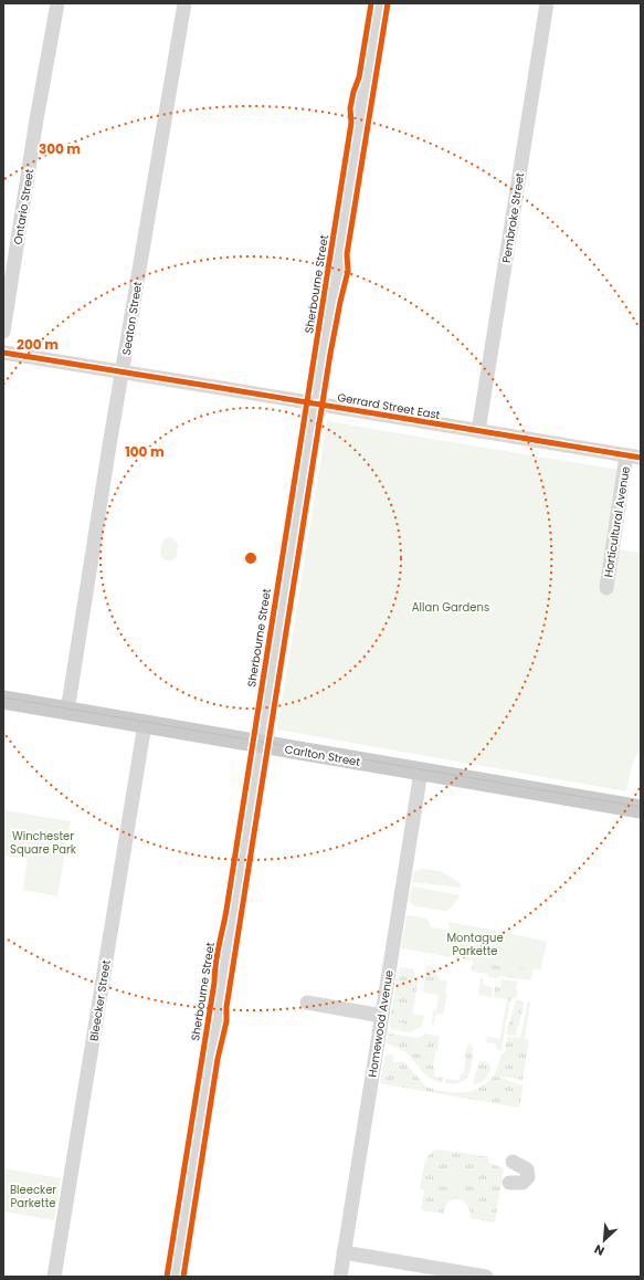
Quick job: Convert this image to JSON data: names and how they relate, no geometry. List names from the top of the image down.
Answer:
{
  "streets": {
    "main road": ["Carlton Street"],
    "street": [
      "Ontario Street",
      "Pembroke Street",
      "Sherbourne Street",
      "Seaton Street",
      "Gerrard Street East",
      "Horticultural Avenue",
      "Bleecker Street",
      "Homewood Avenue"
    ]
  },
  "crossings": [
    ["Pembroke Street", "Gerrard Street East"],
    ["Sherbourne Street", "Gerrard Street East"],
    ["Sherbourne Street", "Carlton Street"],
    ["Seaton Street", "Gerrard Street East"],
    ["Seaton Street", "Carlton Street"],
    ["Gerrard Street East", "Horticultural Avenue"],
    ["Carlton Street", "Bleecker Street"],
    ["Carlton Street", "Homewood Avenue"]
  ],
  "parks": [
    "Allan Gardens",
    "Winchester Square Park",
    "Montague Parkette",
    "Bleecker Parkette"
  ],
  "north": "bottom left",
  "rings": ["300 m", "200 m", "100 m"]
}
